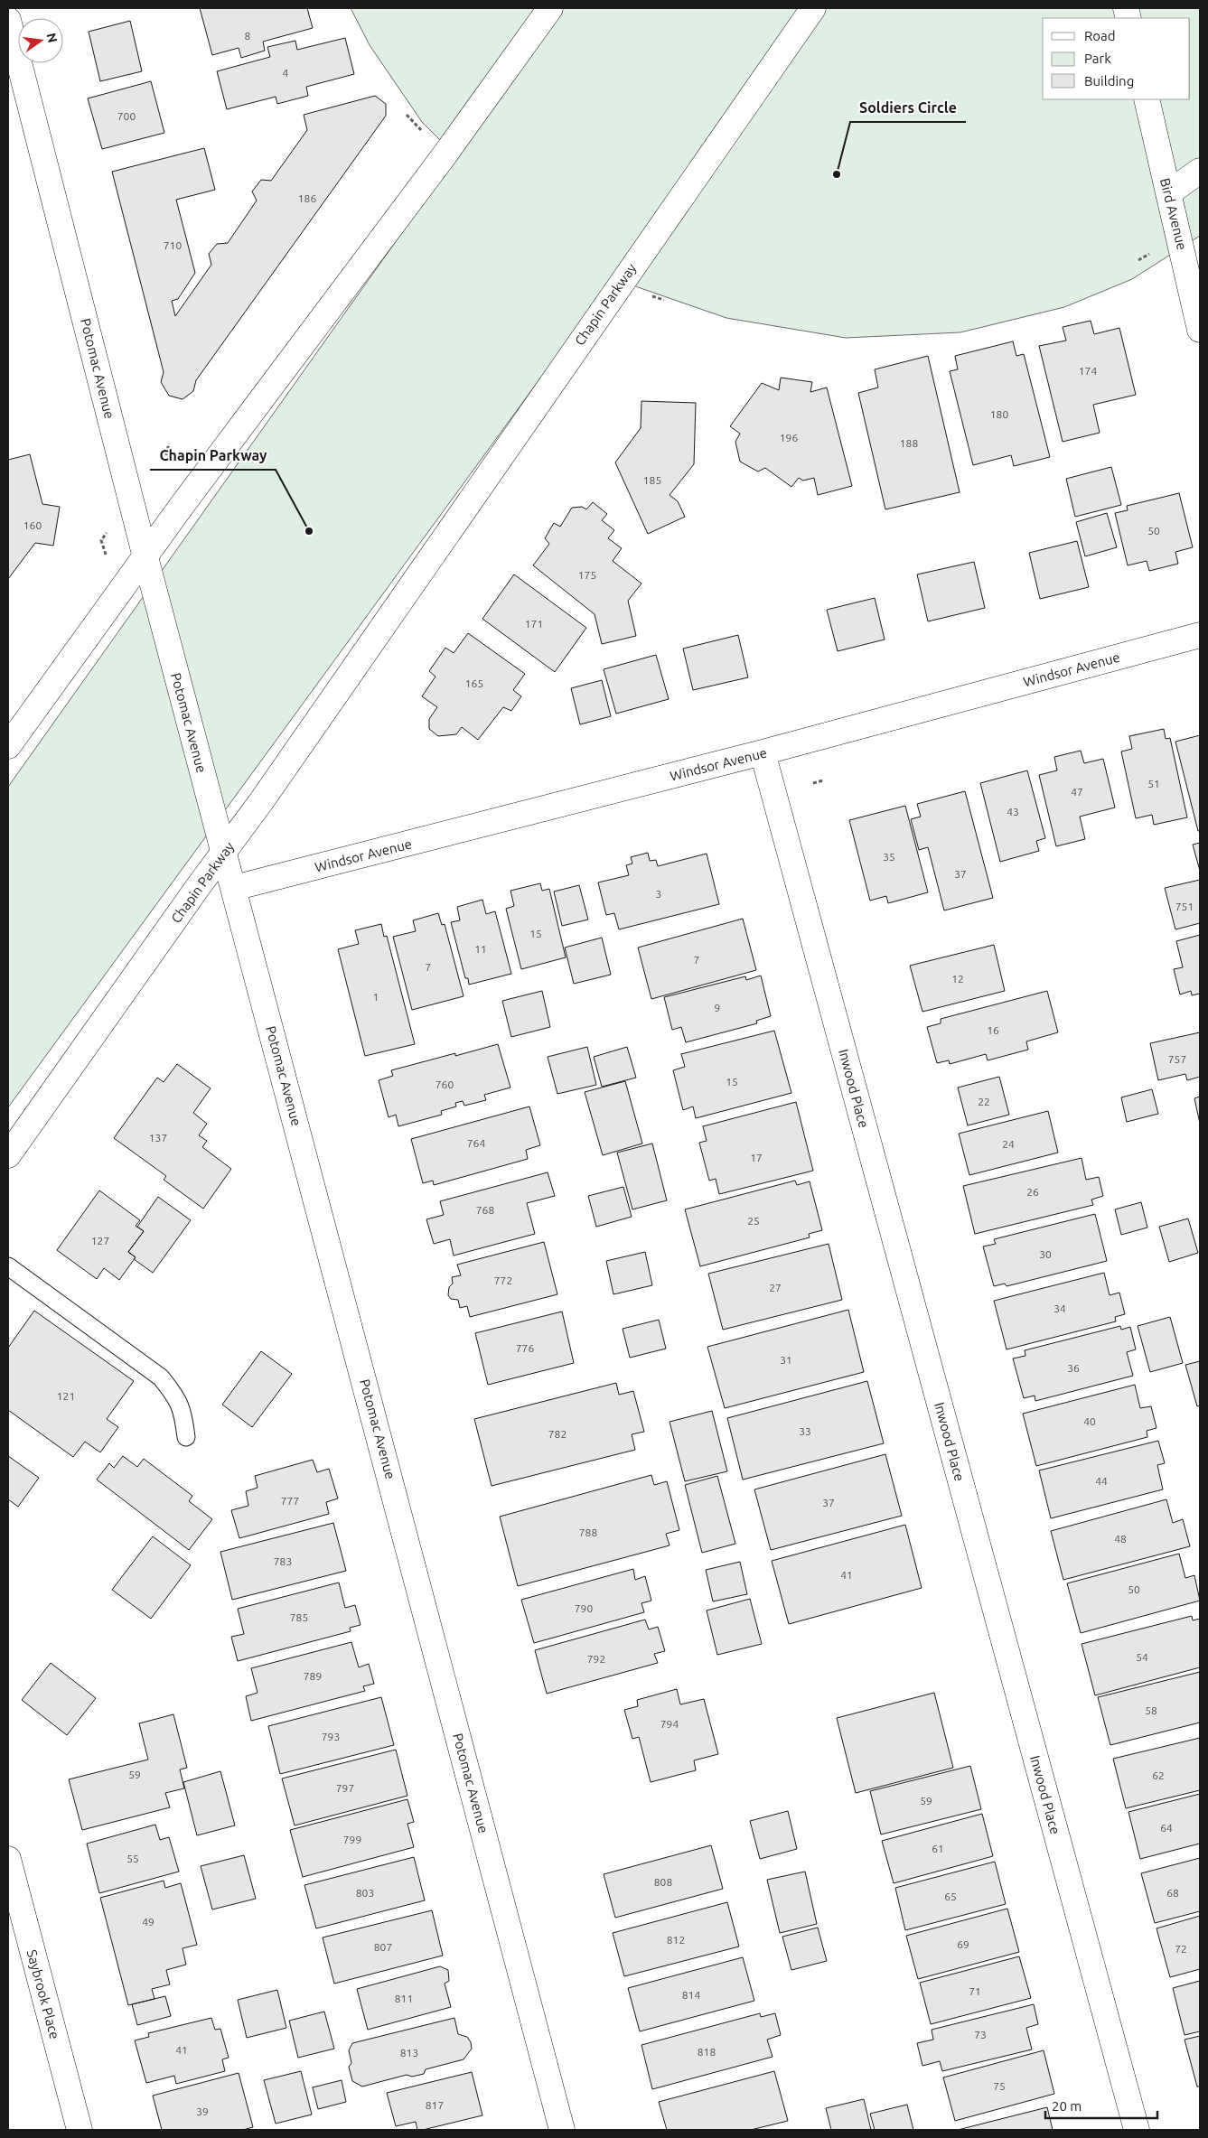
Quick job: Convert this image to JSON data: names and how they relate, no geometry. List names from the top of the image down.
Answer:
{
  "streets": {
    "street": [
      "Bird Avenue",
      "Chapin Parkway",
      "Potomac Avenue",
      "Windsor Avenue",
      "Inwood Place",
      "Saybrook Place"
    ]
  },
  "crossings": [
    ["Chapin Parkway", "Potomac Avenue"],
    ["Potomac Avenue", "Windsor Avenue"],
    ["Windsor Avenue", "Inwood Place"]
  ],
  "places": ["Soldiers Circle", "Chapin Parkway"],
  "house_numbers": [
    "8",
    "4",
    "700",
    "186",
    "710",
    "174",
    "180",
    "196",
    "188",
    "185",
    "160",
    "50",
    "175",
    "171",
    "165",
    "51",
    "47",
    "43",
    "35",
    "37",
    "3",
    "751",
    "15",
    "11",
    "7",
    "7",
    "12",
    "1",
    "9",
    "16",
    "757",
    "15",
    "760",
    "22",
    "137",
    "764",
    "24",
    "17",
    "26",
    "768",
    "25",
    "127",
    "30",
    "772",
    "27",
    "34",
    "776",
    "31",
    "36",
    "121",
    "40",
    "33",
    "782",
    "44",
    "777",
    "37",
    "788",
    "48",
    "783",
    "41",
    "50",
    "790",
    "785",
    "54",
    "792",
    "789",
    "58",
    "794",
    "793",
    "59",
    "62",
    "797",
    "59",
    "64",
    "799",
    "61",
    "55",
    "808",
    "803",
    "68",
    "65",
    "49",
    "812",
    "69",
    "807",
    "72",
    "71",
    "814",
    "811",
    "73",
    "41",
    "818",
    "813",
    "75",
    "817",
    "39"
  ],
  "legend": ["Road", "Park", "Building"],
  "scale_bar": "20 m",
  "north": "right"
}
